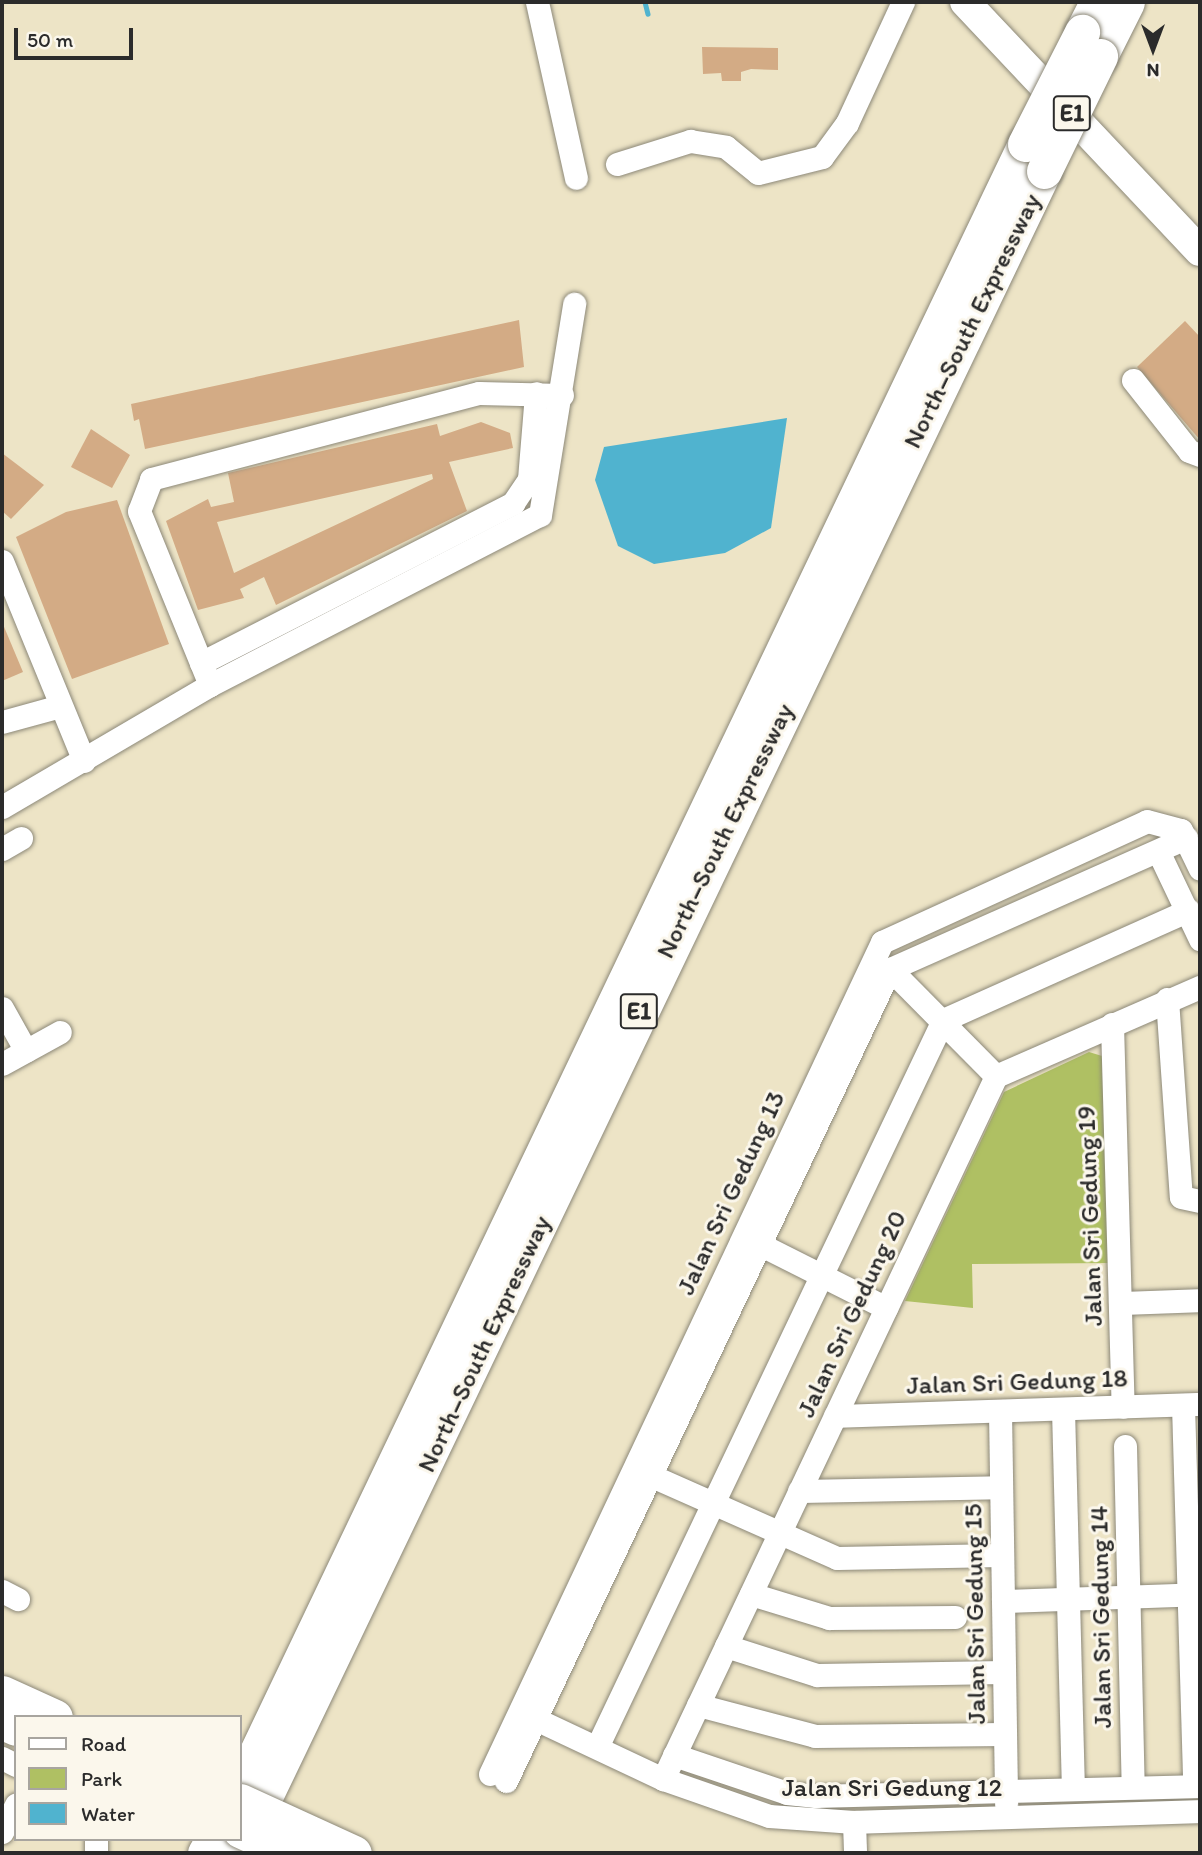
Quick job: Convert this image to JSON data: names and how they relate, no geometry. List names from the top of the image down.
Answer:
{
  "streets": {
    "highway": ["E1", "North–South Expressway"],
    "street": [
      "Jalan Sri Gedung 13",
      "Jalan Sri Gedung 19",
      "Jalan Sri Gedung 20",
      "Jalan Sri Gedung 18",
      "Jalan Sri Gedung 15",
      "Jalan Sri Gedung 14",
      "Jalan Sri Gedung 12"
    ]
  },
  "crossings": [
    ["Jalan Sri Gedung 13", "Jalan Sri Gedung 12"],
    ["Jalan Sri Gedung 19", "Jalan Sri Gedung 18"],
    ["Jalan Sri Gedung 20", "Jalan Sri Gedung 18"],
    ["Jalan Sri Gedung 20", "Jalan Sri Gedung 12"],
    ["Jalan Sri Gedung 18", "Jalan Sri Gedung 15"],
    ["Jalan Sri Gedung 15", "Jalan Sri Gedung 12"],
    ["Jalan Sri Gedung 14", "Jalan Sri Gedung 12"]
  ],
  "legend": ["Road", "Park", "Water"],
  "scale_bar": "50 m",
  "north": "bottom"
}
